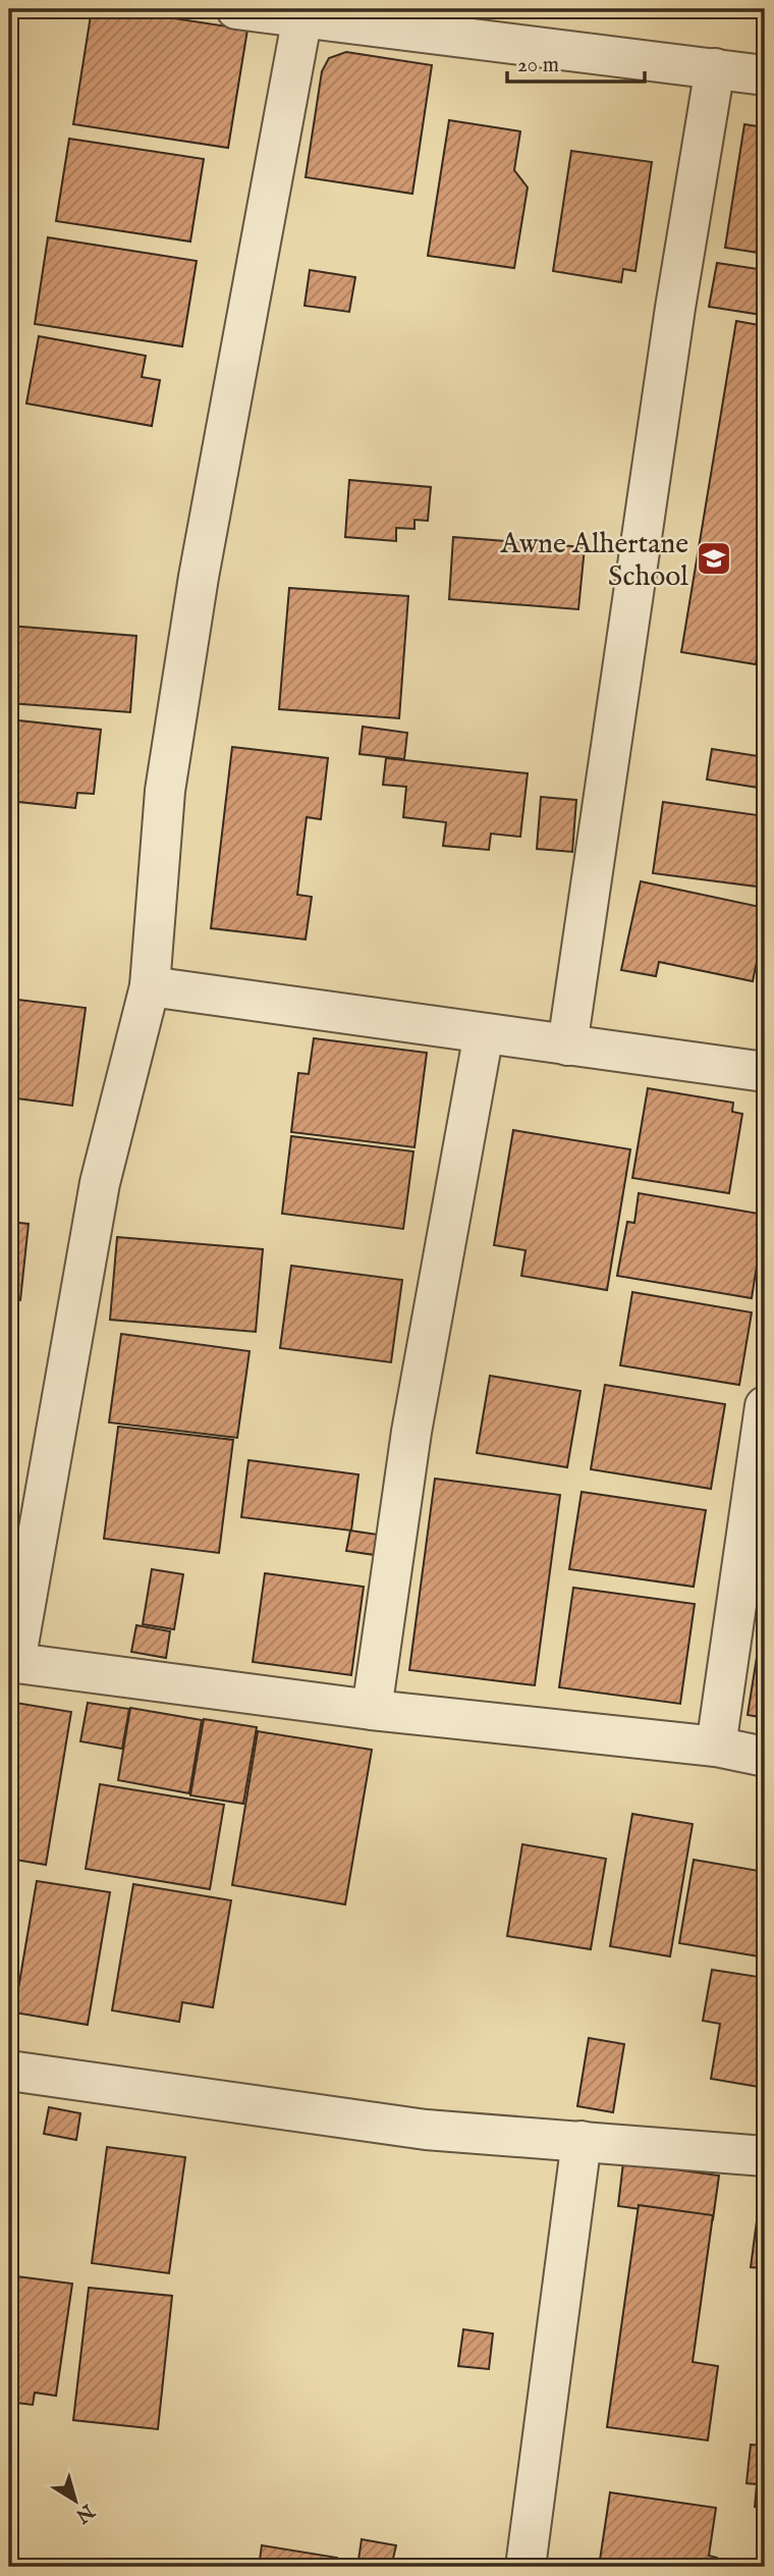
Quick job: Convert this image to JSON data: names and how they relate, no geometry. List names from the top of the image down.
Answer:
{
  "places": {
    "school or university": ["Awne Alhertane School"]
  },
  "scale_bar": "20 m",
  "north": "bottom right"
}
